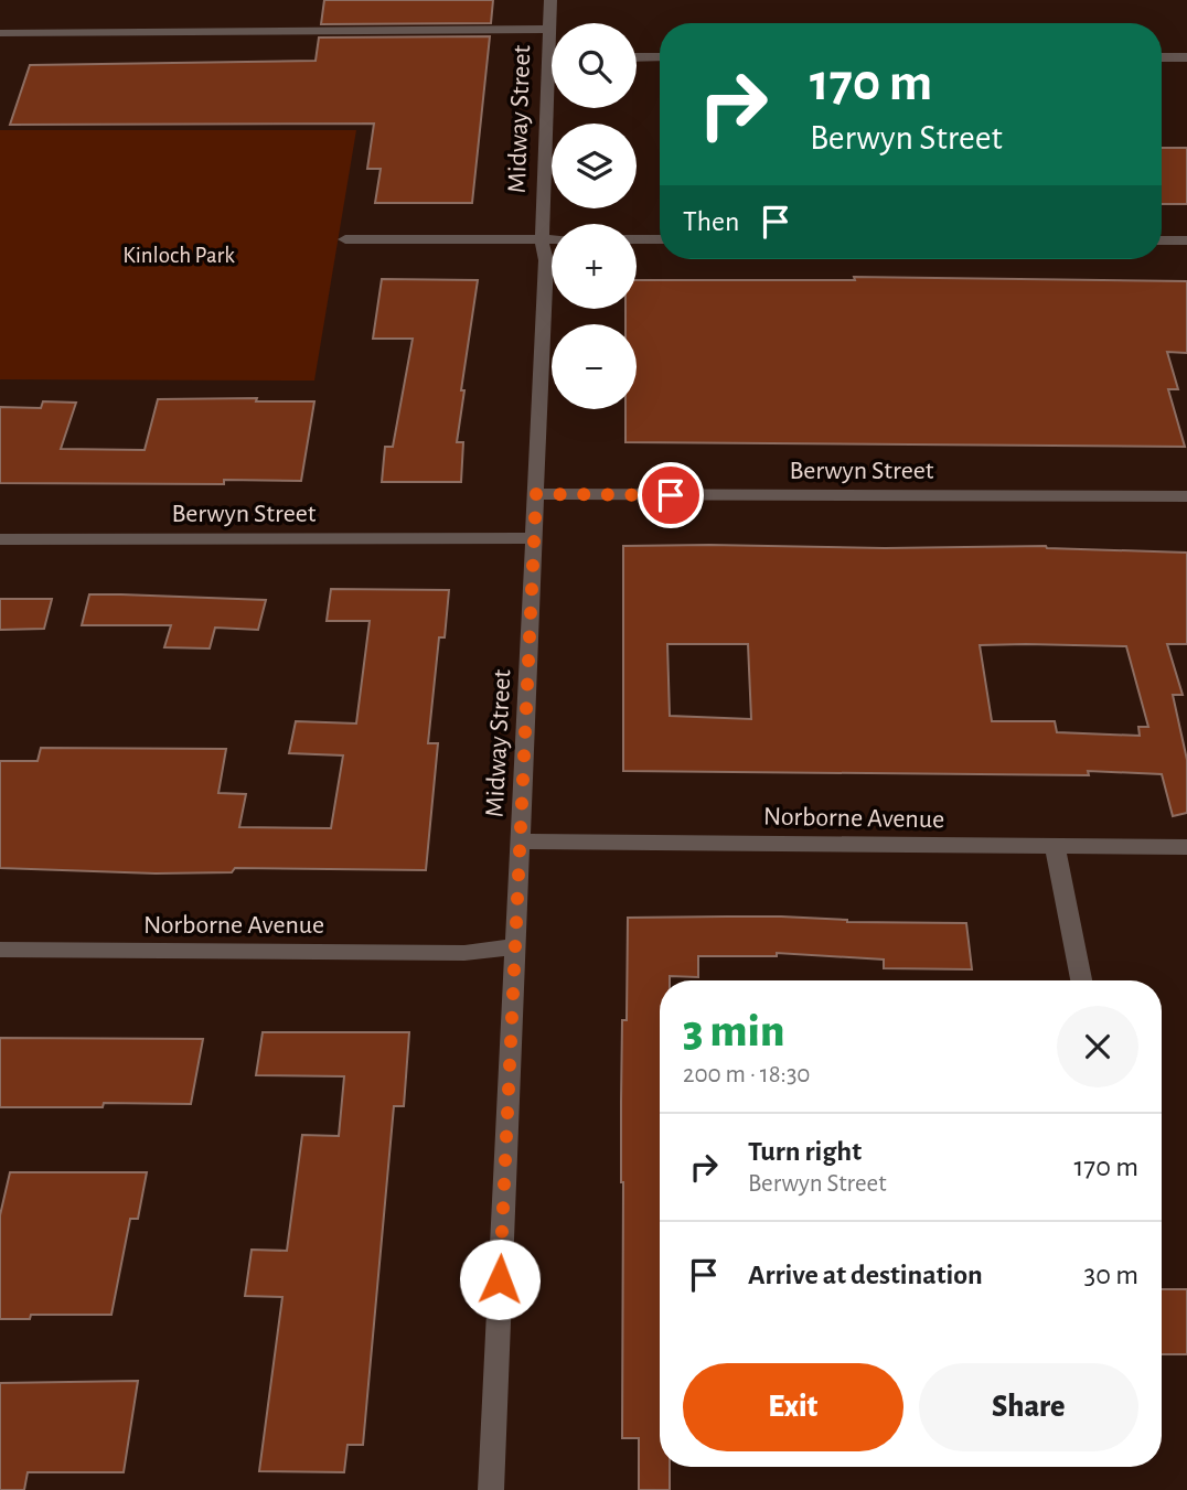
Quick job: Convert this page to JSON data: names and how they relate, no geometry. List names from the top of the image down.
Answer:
{
  "streets": {
    "street": ["Midway Street", "Berwyn Street", "Norborne Avenue"]
  },
  "crossings": [
    ["Midway Street", "Berwyn Street"],
    ["Midway Street", "Norborne Avenue"]
  ],
  "parks": ["Kinloch Park"],
  "page": {
    "map_buttons": ["+", "−"],
    "turn": ["170 m", "Berwyn Street"],
    "then": "Then",
    "heading": ["3 min", "200 m · 18:30"],
    "list": [
      {
        "name": "Turn right",
        "note": "Berwyn Street",
        "value": "170 m"
      },
      {
        "name": "Arrive at destination",
        "value": "30 m"
      }
    ],
    "buttons": ["Exit", "Share"]
  }
}
